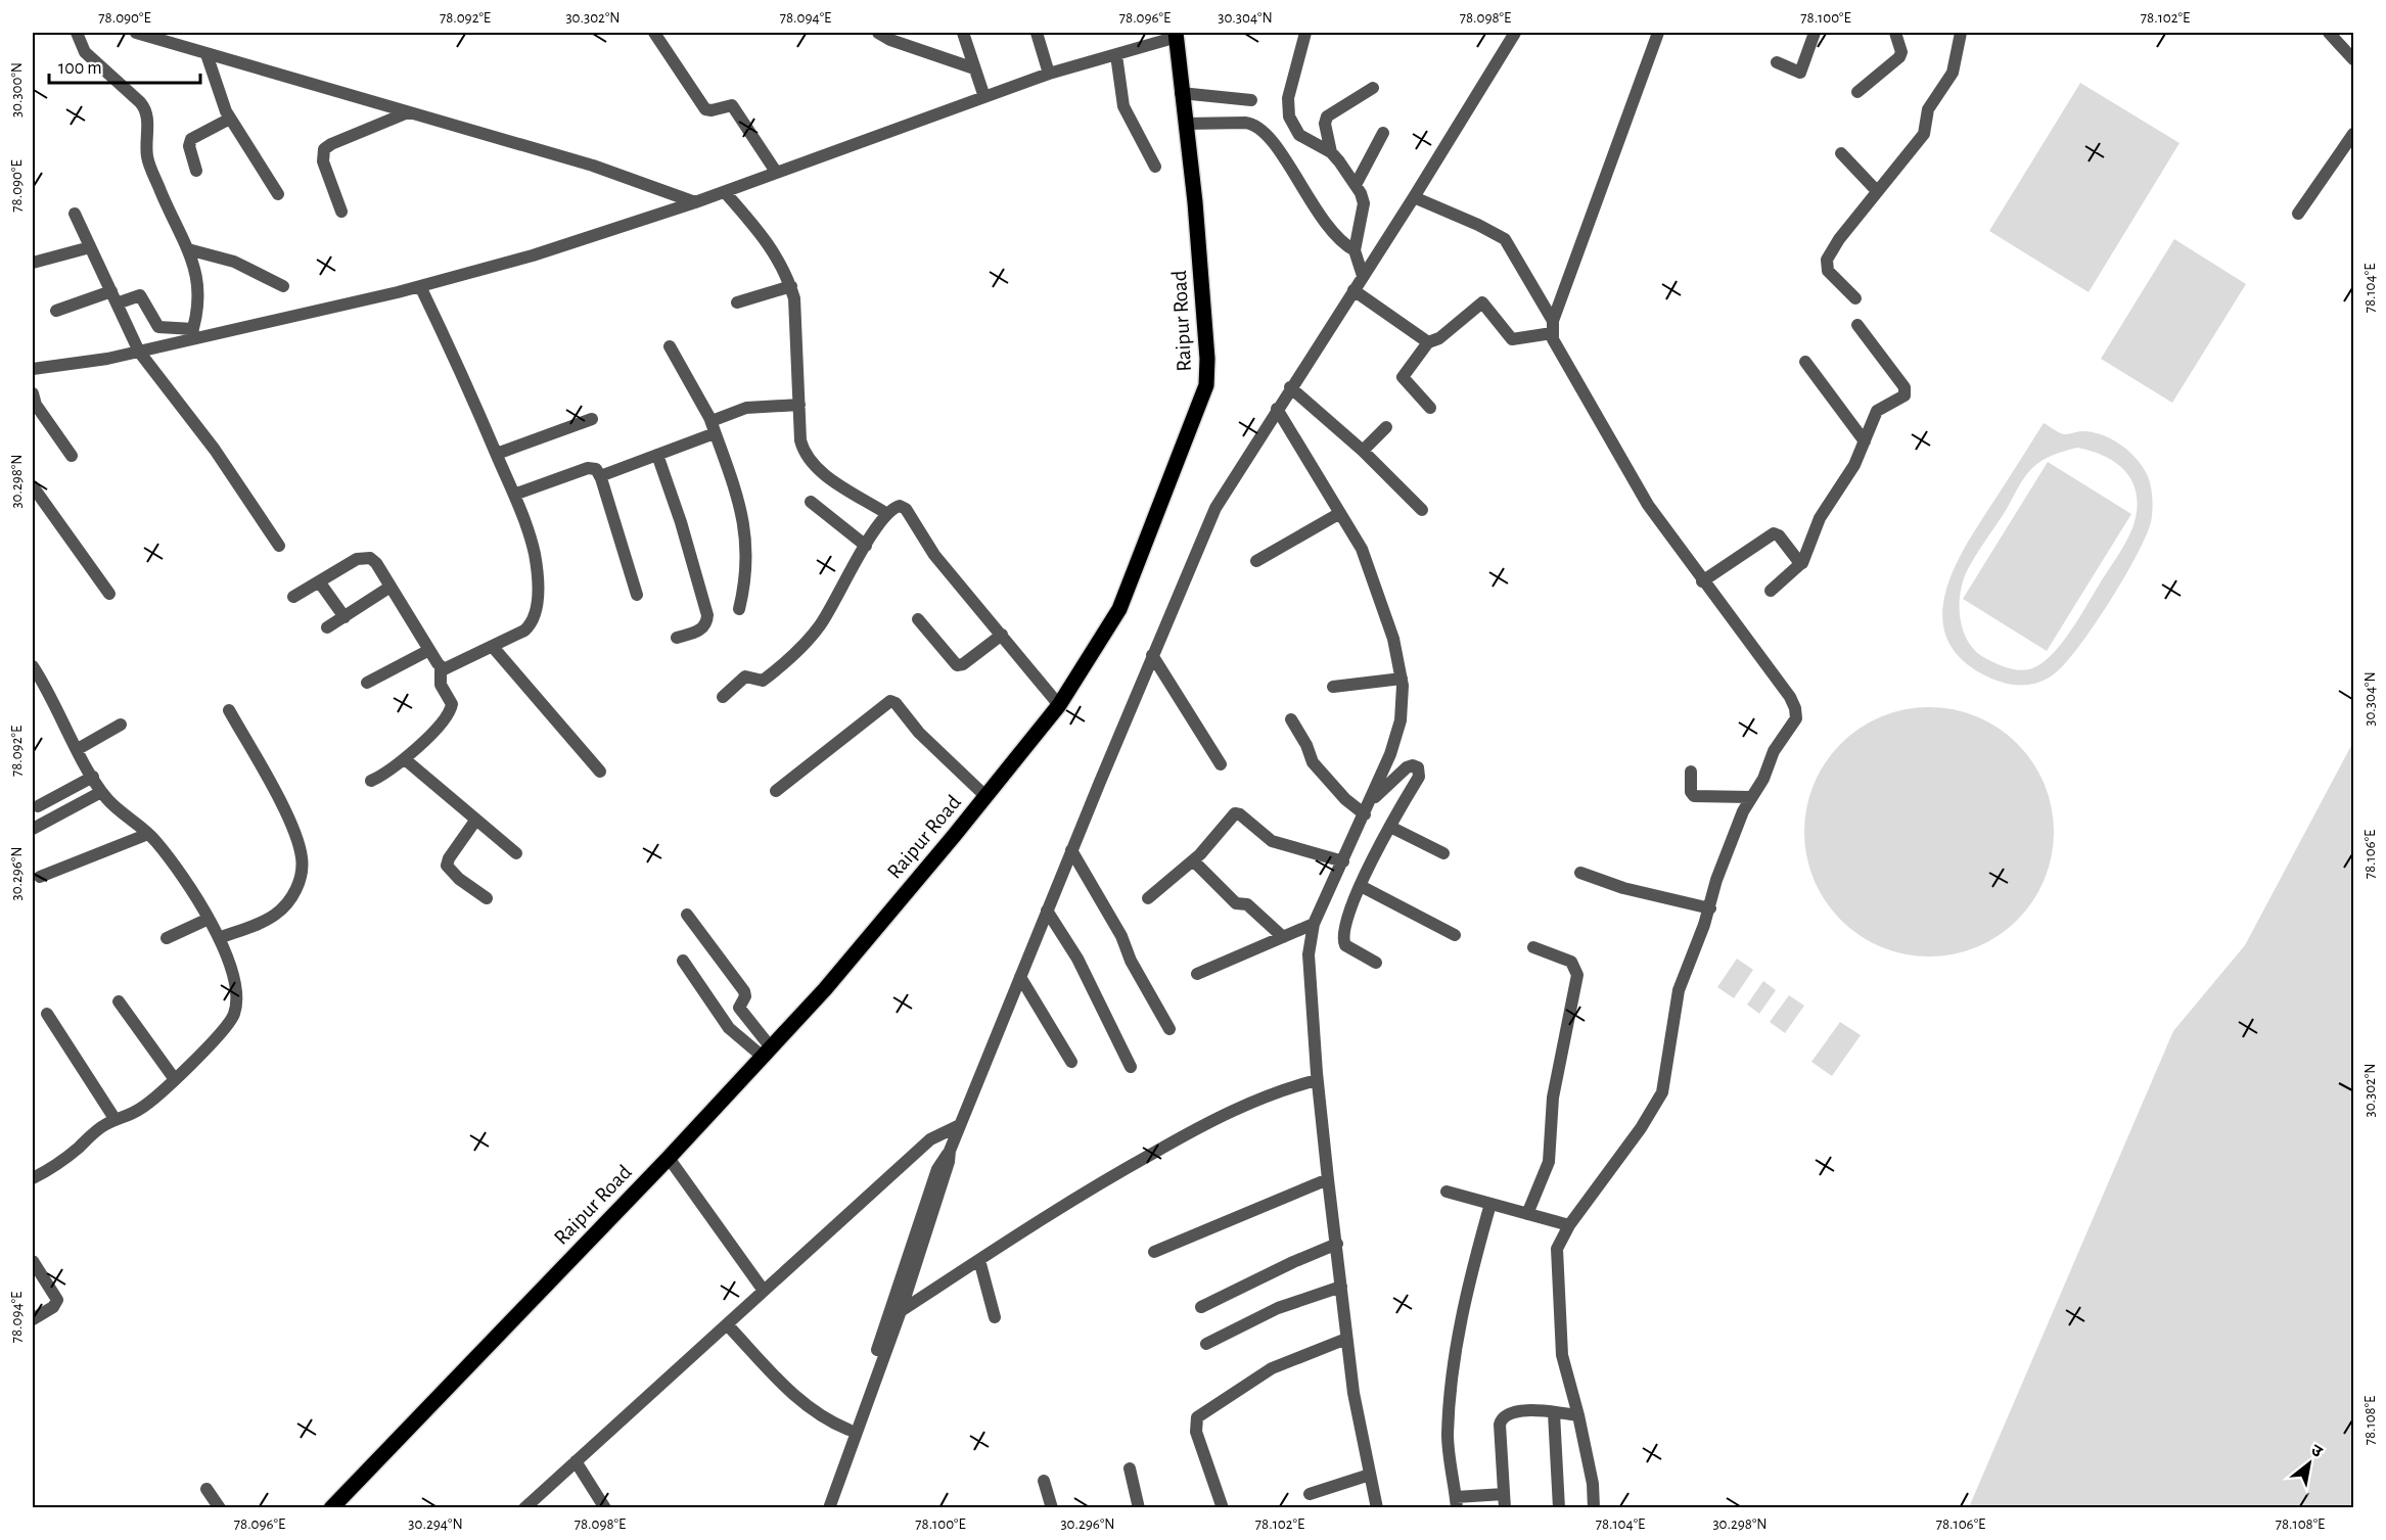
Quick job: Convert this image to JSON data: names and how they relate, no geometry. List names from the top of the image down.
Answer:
{
  "streets": {
    "main road": ["Raipur Road"]
  },
  "scale_bar": "100 m",
  "north": "top right",
  "coordinates": [
    "78.090°E",
    "78.092°E",
    "30.302°N",
    "78.094°E",
    "78.096°E",
    "30.304°N",
    "78.098°E",
    "78.100°E",
    "78.102°E",
    "30.300°N",
    "78.104°E",
    "30.298°N",
    "78.106°E",
    "30.296°N",
    "78.108°E",
    "30.294°N"
  ]
}
